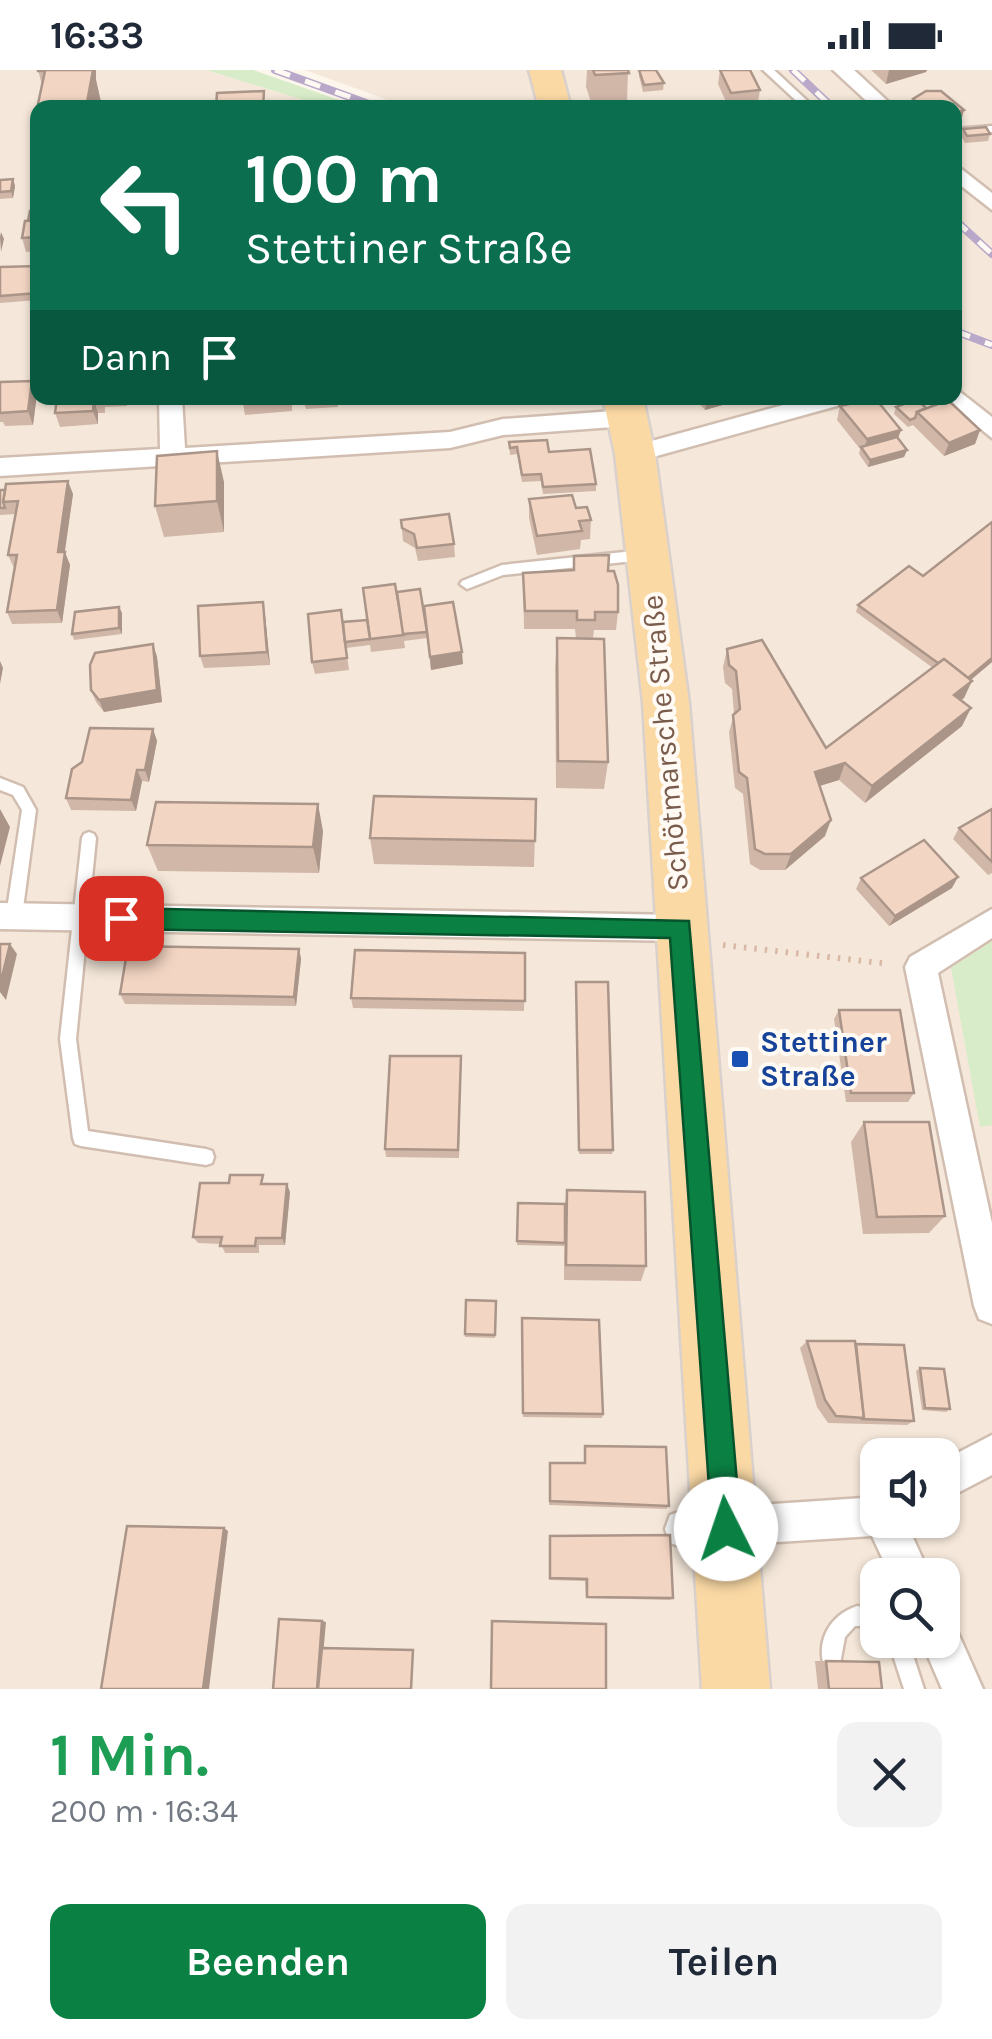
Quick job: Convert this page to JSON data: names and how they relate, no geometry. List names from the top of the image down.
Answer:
{
  "streets": {
    "main road": ["Schötmarsche Straße"]
  },
  "places": {
    "transit": ["Stettiner Straße"]
  },
  "page": {
    "status": "16:33",
    "turn": ["100 m", "Stettiner Straße"],
    "then": "Dann",
    "heading": ["1 Min.", "200 m · 16:34"],
    "buttons": ["Beenden", "Teilen"]
  }
}
